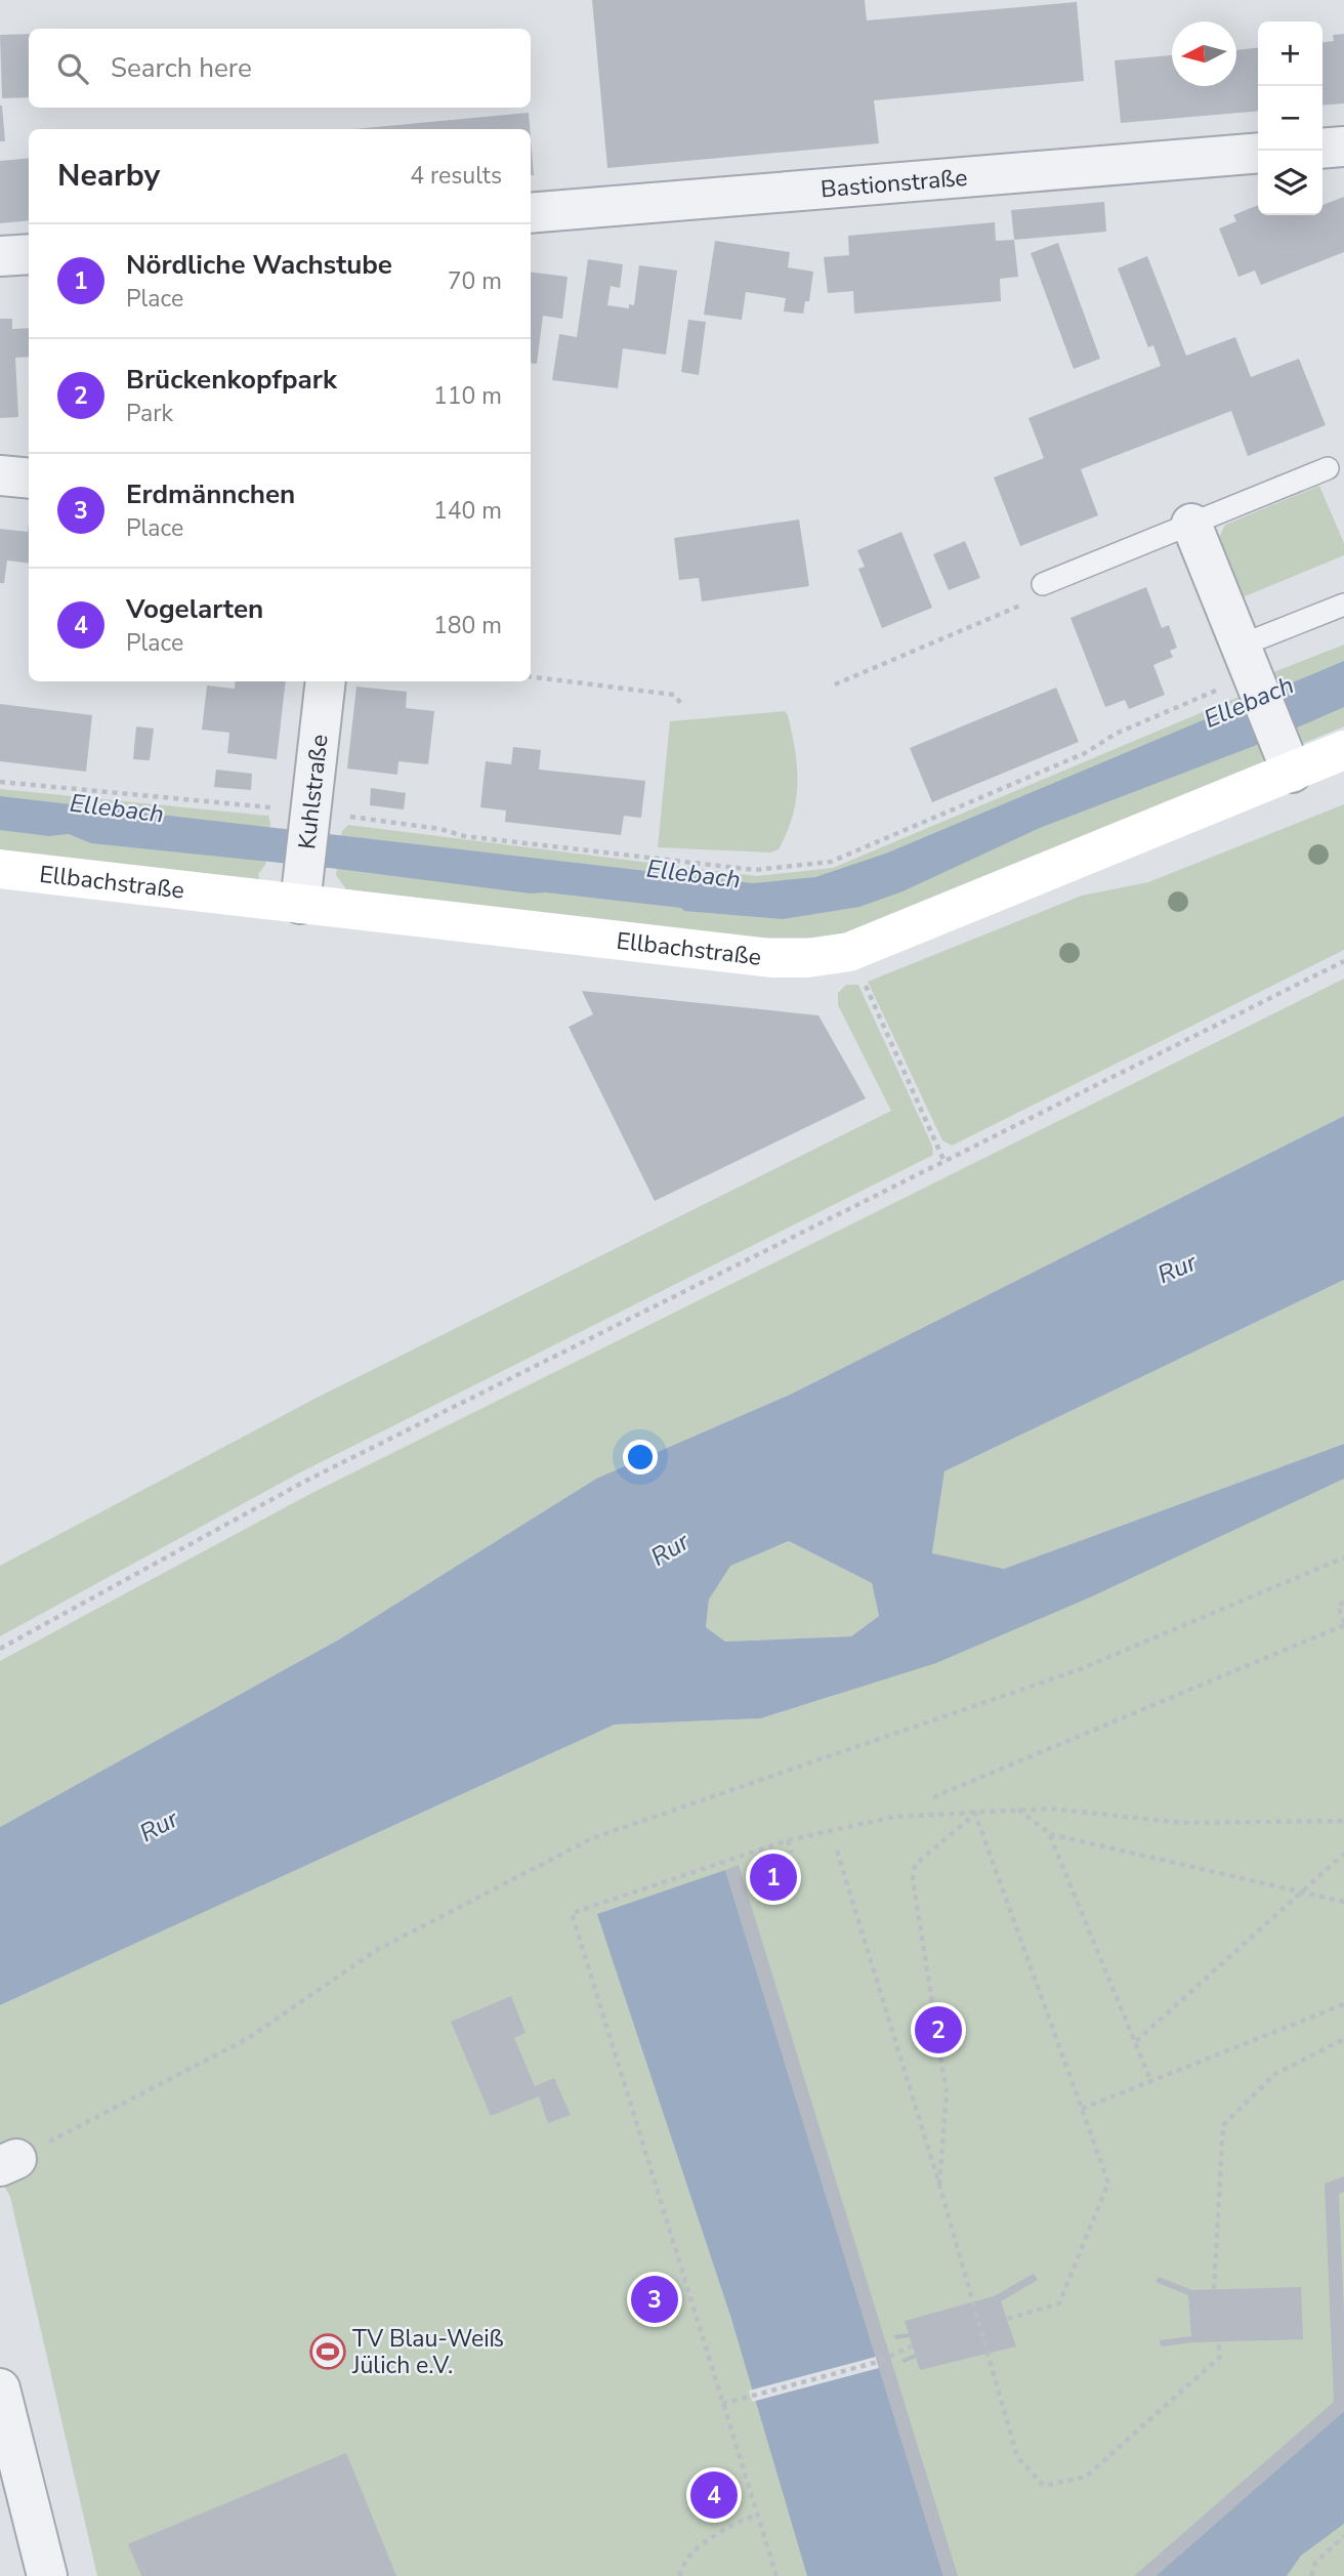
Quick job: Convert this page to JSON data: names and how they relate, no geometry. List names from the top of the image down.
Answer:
{
  "streets": {
    "main road": ["Ellbachstraße"],
    "street": ["Bastionstraße", "Kuhlstraße"]
  },
  "crossings": [
    ["Kuhlstraße", "Ellbachstraße"]
  ],
  "water": ["Ellebach", "Rur"],
  "places": {
    "sports": ["TV Blau-Weiß Jülich e.V."]
  },
  "north": "left",
  "page": {
    "map_buttons": ["+", "−"],
    "search": "Search here",
    "heading": ["Nearby", "4 results"],
    "list": [
      {
        "mark": "1",
        "name": "Nördliche Wachstube",
        "note": "Place",
        "value": "70 m"
      },
      {
        "mark": "2",
        "name": "Brückenkopfpark",
        "note": "Park",
        "value": "110 m"
      },
      {
        "mark": "3",
        "name": "Erdmännchen",
        "note": "Place",
        "value": "140 m"
      },
      {
        "mark": "4",
        "name": "Vogelarten",
        "note": "Place",
        "value": "180 m"
      }
    ],
    "pins": [
      "1",
      "2",
      "3",
      "4"
    ]
  }
}
